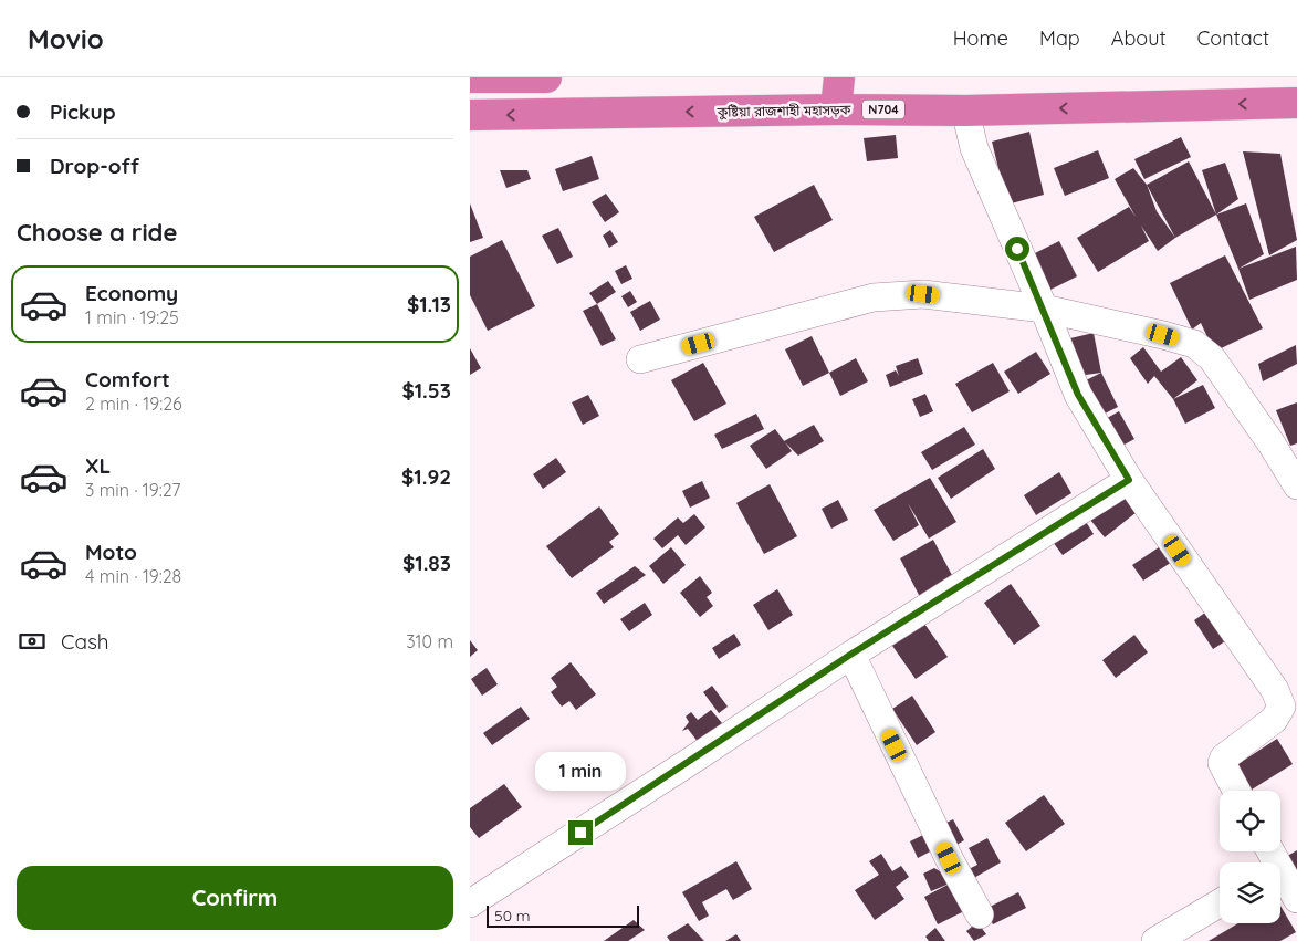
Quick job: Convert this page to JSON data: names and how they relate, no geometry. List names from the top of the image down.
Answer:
{
  "streets": {
    "highway": ["N704", "কুষ্টিয়া রাজশাহী মহাসড়ক"]
  },
  "one_way": ["কুষ্টিয়া রাজশাহী মহাসড়ক"],
  "scale_bar": "50 m",
  "page": {
    "header": "Movio",
    "nav": [
      "Home",
      "Map",
      "About",
      "Contact"
    ],
    "banner": ["Pickup", "Drop-off"],
    "heading": "Choose a ride",
    "list": [
      {
        "name": "Economy",
        "note": "1 min · 19:25",
        "value": "$1.13"
      },
      {
        "name": "Comfort",
        "note": "2 min · 19:26",
        "value": "$1.53"
      },
      {
        "name": "XL",
        "note": "3 min · 19:27",
        "value": "$1.92"
      },
      {
        "name": "Moto",
        "note": "4 min · 19:28",
        "value": "$1.83"
      }
    ],
    "pay": ["Cash", "310 m"],
    "bubble": "1 min",
    "buttons": "Confirm",
    "scale": "50 m"
  }
}
